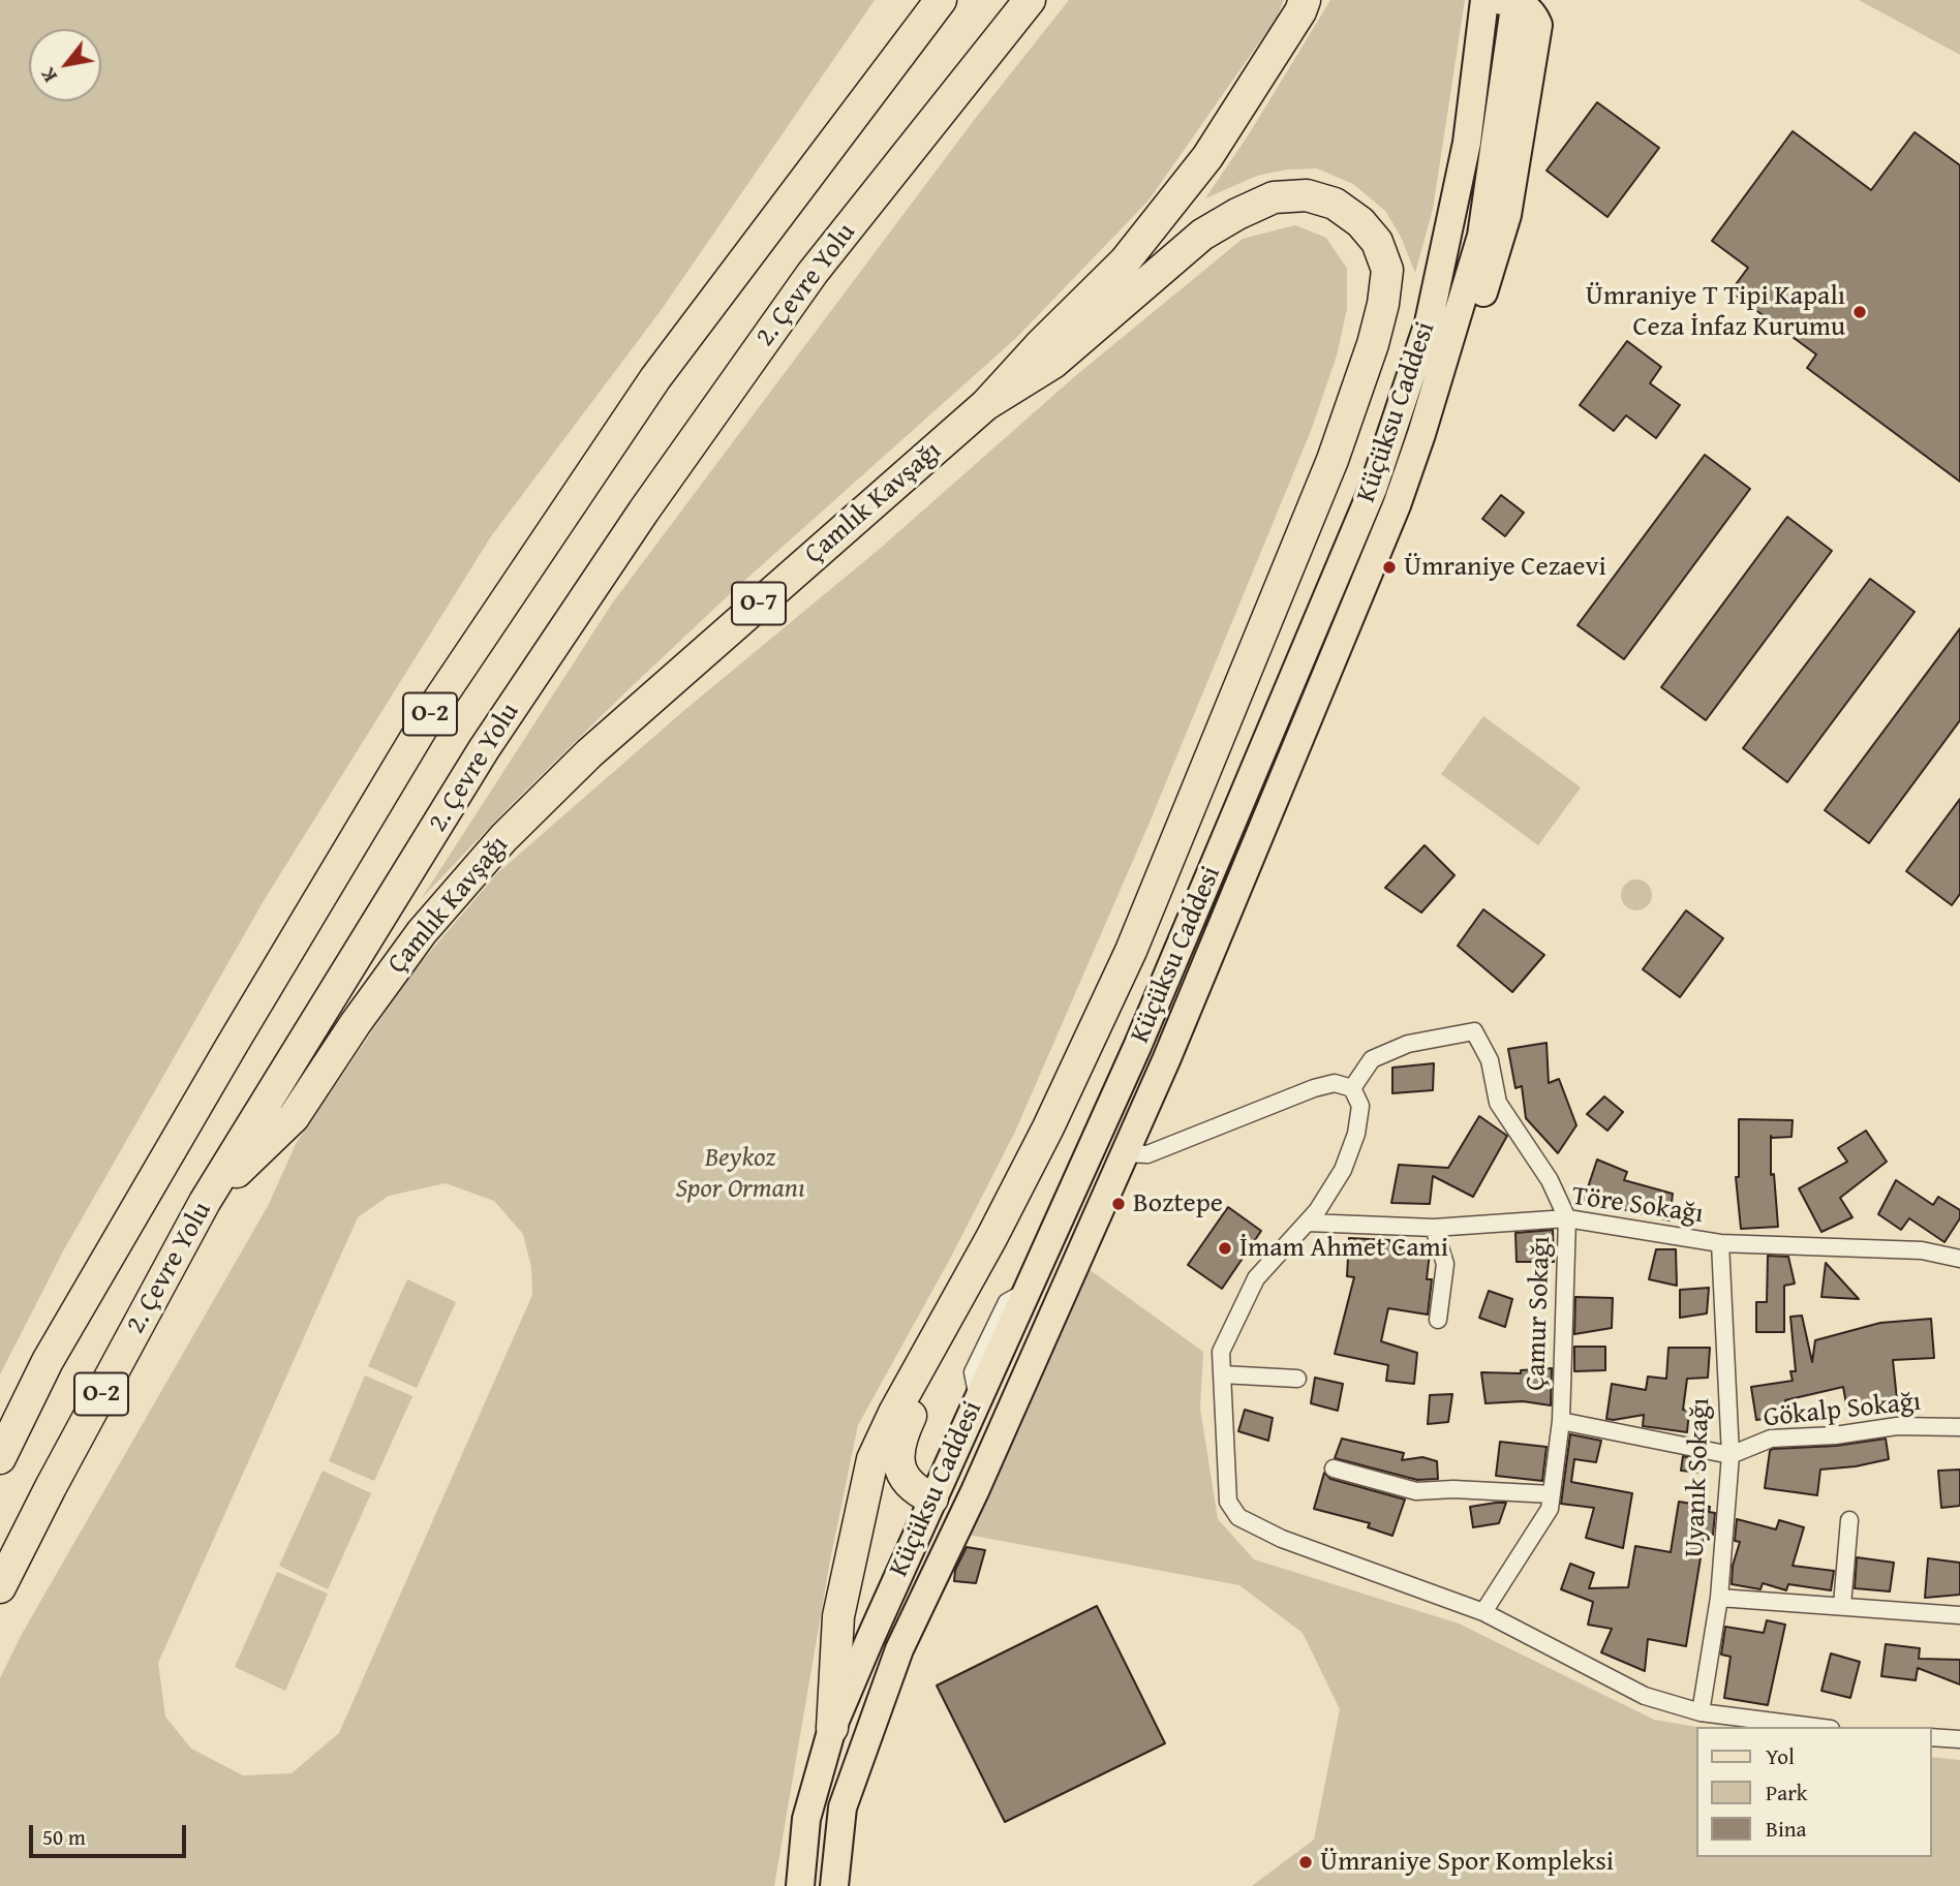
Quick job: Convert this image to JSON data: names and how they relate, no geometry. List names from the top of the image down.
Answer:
{
  "streets": {
    "highway": [
      "2. Çevre Yolu",
      "Çamlık Kavşağı",
      "O-7",
      "O-2"
    ],
    "main road": ["Küçüksu Caddesi"],
    "street": [
      "Töre Sokağı",
      "Çamur Sokağı",
      "Gökalp Sokağı",
      "Uyanık Sokağı"
    ]
  },
  "crossings": [
    ["2. Çevre Yolu", "Çamlık Kavşağı"],
    ["Töre Sokağı", "Çamur Sokağı"],
    ["Töre Sokağı", "Uyanık Sokağı"],
    ["Çamur Sokağı", "Gökalp Sokağı"],
    ["Gökalp Sokağı", "Uyanık Sokağı"]
  ],
  "parks": ["Beykoz Spor Ormanı"],
  "places": [
    "Ümraniye T Tipi Kapalı Ceza İnfaz Kurumu",
    "Ümraniye Cezaevi",
    "Boztepe",
    "İmam Ahmet Cami",
    "Ümraniye Spor Kompleksi"
  ],
  "legend": ["Yol", "Park", "Bina"],
  "scale_bar": "50 m",
  "north": "bottom left"
}
